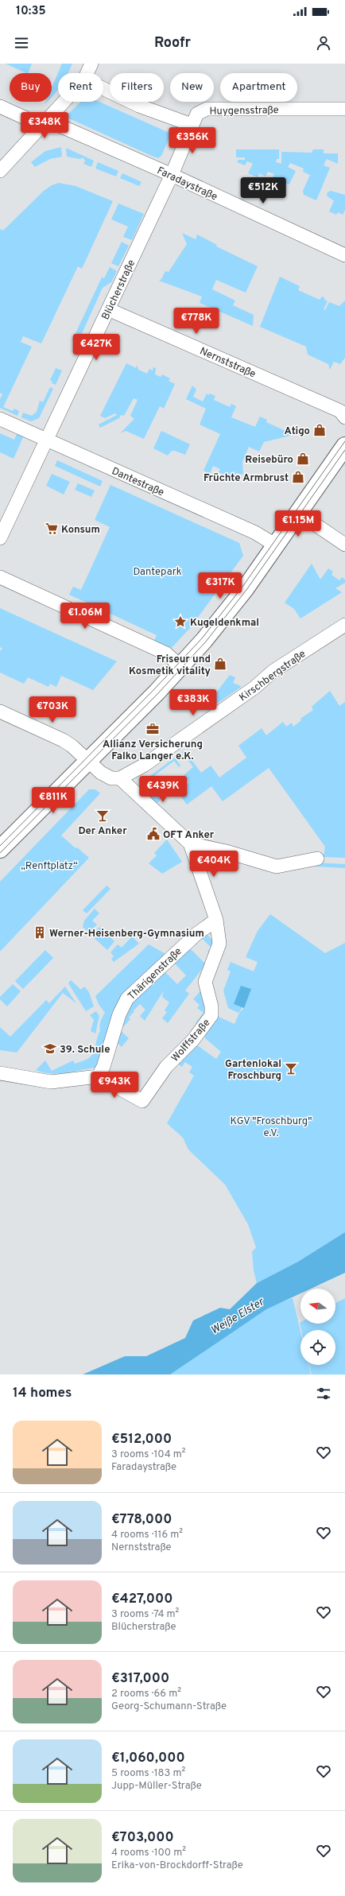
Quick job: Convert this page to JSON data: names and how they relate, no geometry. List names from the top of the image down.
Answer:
{
  "streets": {
    "street": [
      "Huygensstraße",
      "Faradaystraße",
      "Blücherstraße",
      "Nernststraße",
      "Dantestraße",
      "Kirschbergstraße",
      "Thärigenstraße",
      "Wolffstraße"
    ]
  },
  "crossings": [
    ["Huygensstraße", "Blücherstraße"],
    ["Faradaystraße", "Blücherstraße"],
    ["Blücherstraße", "Nernststraße"],
    ["Blücherstraße", "Dantestraße"],
    ["Kirschbergstraße", "Wolffstraße"],
    ["Thärigenstraße", "Wolffstraße"]
  ],
  "water": ["Weiße Elster"],
  "parks": ["Dantepark", "„Renftplatz“", "KGV \"Froschburg\" e.V."],
  "places": {
    "shop": [
      "Atigo",
      "Reisebüro",
      "Früchte Armbrust",
      "Friseur und Kosmetik vitality"
    ],
    "supermarket": ["Konsum"],
    "place": ["Kugeldenkmal"],
    "office": ["Allianz Versicherung Falko Langer e.K."],
    "bar": ["Der Anker", "Gartenlokal Froschburg"],
    "public building": ["OFT Anker"],
    "building": ["Werner-Heisenberg-Gymnasium"],
    "school or university": ["39. Schule"]
  },
  "north": "left",
  "page": {
    "status": "10:35",
    "header": "Roofr",
    "chip": [
      "Buy",
      "Rent",
      "Filters",
      "New",
      "Apartment"
    ],
    "price": [
      "€348K",
      "€356K",
      "€512K",
      "€778K",
      "€427K",
      "€1.15M",
      "€317K",
      "€1.06M",
      "€383K",
      "€703K",
      "€439K",
      "€811K",
      "€404K",
      "€943K"
    ],
    "heading": "14 homes",
    "list": [
      {
        "name": "€512,000",
        "note": "3 rooms · 104 m² · Faradaystraße"
      },
      {
        "name": "€778,000",
        "note": "4 rooms · 116 m² · Nernststraße"
      },
      {
        "name": "€427,000",
        "note": "3 rooms · 74 m² · Blücherstraße"
      },
      {
        "name": "€317,000",
        "note": "2 rooms · 66 m² · Georg-Schumann-Straße"
      },
      {
        "name": "€1,060,000",
        "note": "5 rooms · 183 m² · Jupp-Müller-Straße"
      },
      {
        "name": "€703,000",
        "note": "4 rooms · 100 m² · Erika-von-Brockdorff-Straße"
      }
    ]
  }
}
